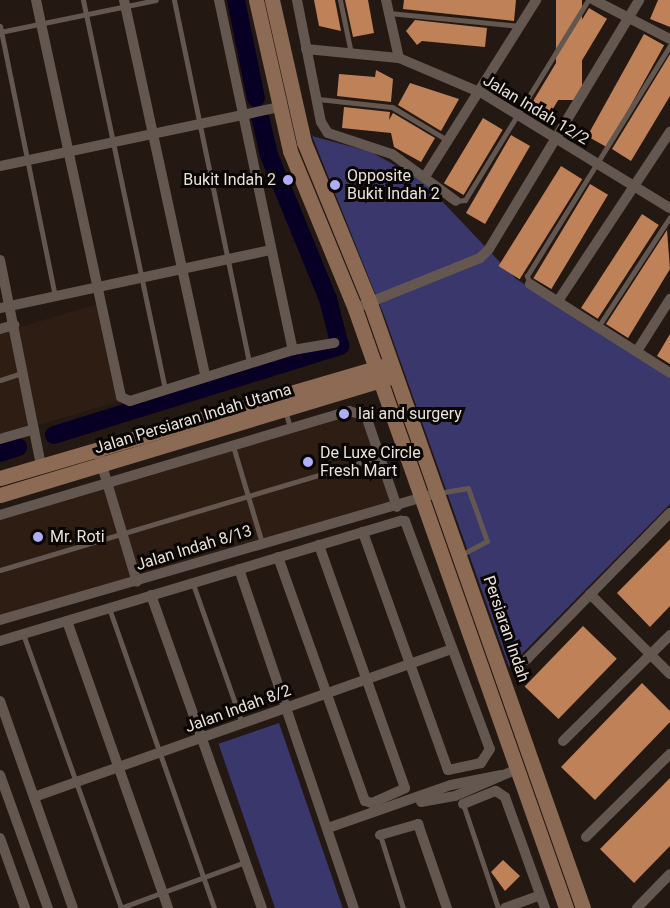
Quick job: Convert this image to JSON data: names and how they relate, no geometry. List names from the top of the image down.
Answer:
{
  "streets": {
    "main road": ["Jalan Persiaran Indah Utama", "Persiaran Indah"],
    "street": ["Jalan Indah 12/2", "Jalan Indah 8/13", "Jalan Indah 8/2"]
  },
  "crossings": [
    ["Jalan Persiaran Indah Utama", "Persiaran Indah"],
    ["Jalan Indah 8/13", "Persiaran Indah"]
  ],
  "places": [
    "Bukit Indah 2",
    "Opposite Bukit Indah 2",
    "lai and surgery",
    "De Luxe Circle Fresh Mart",
    "Mr. Roti"
  ]
}
